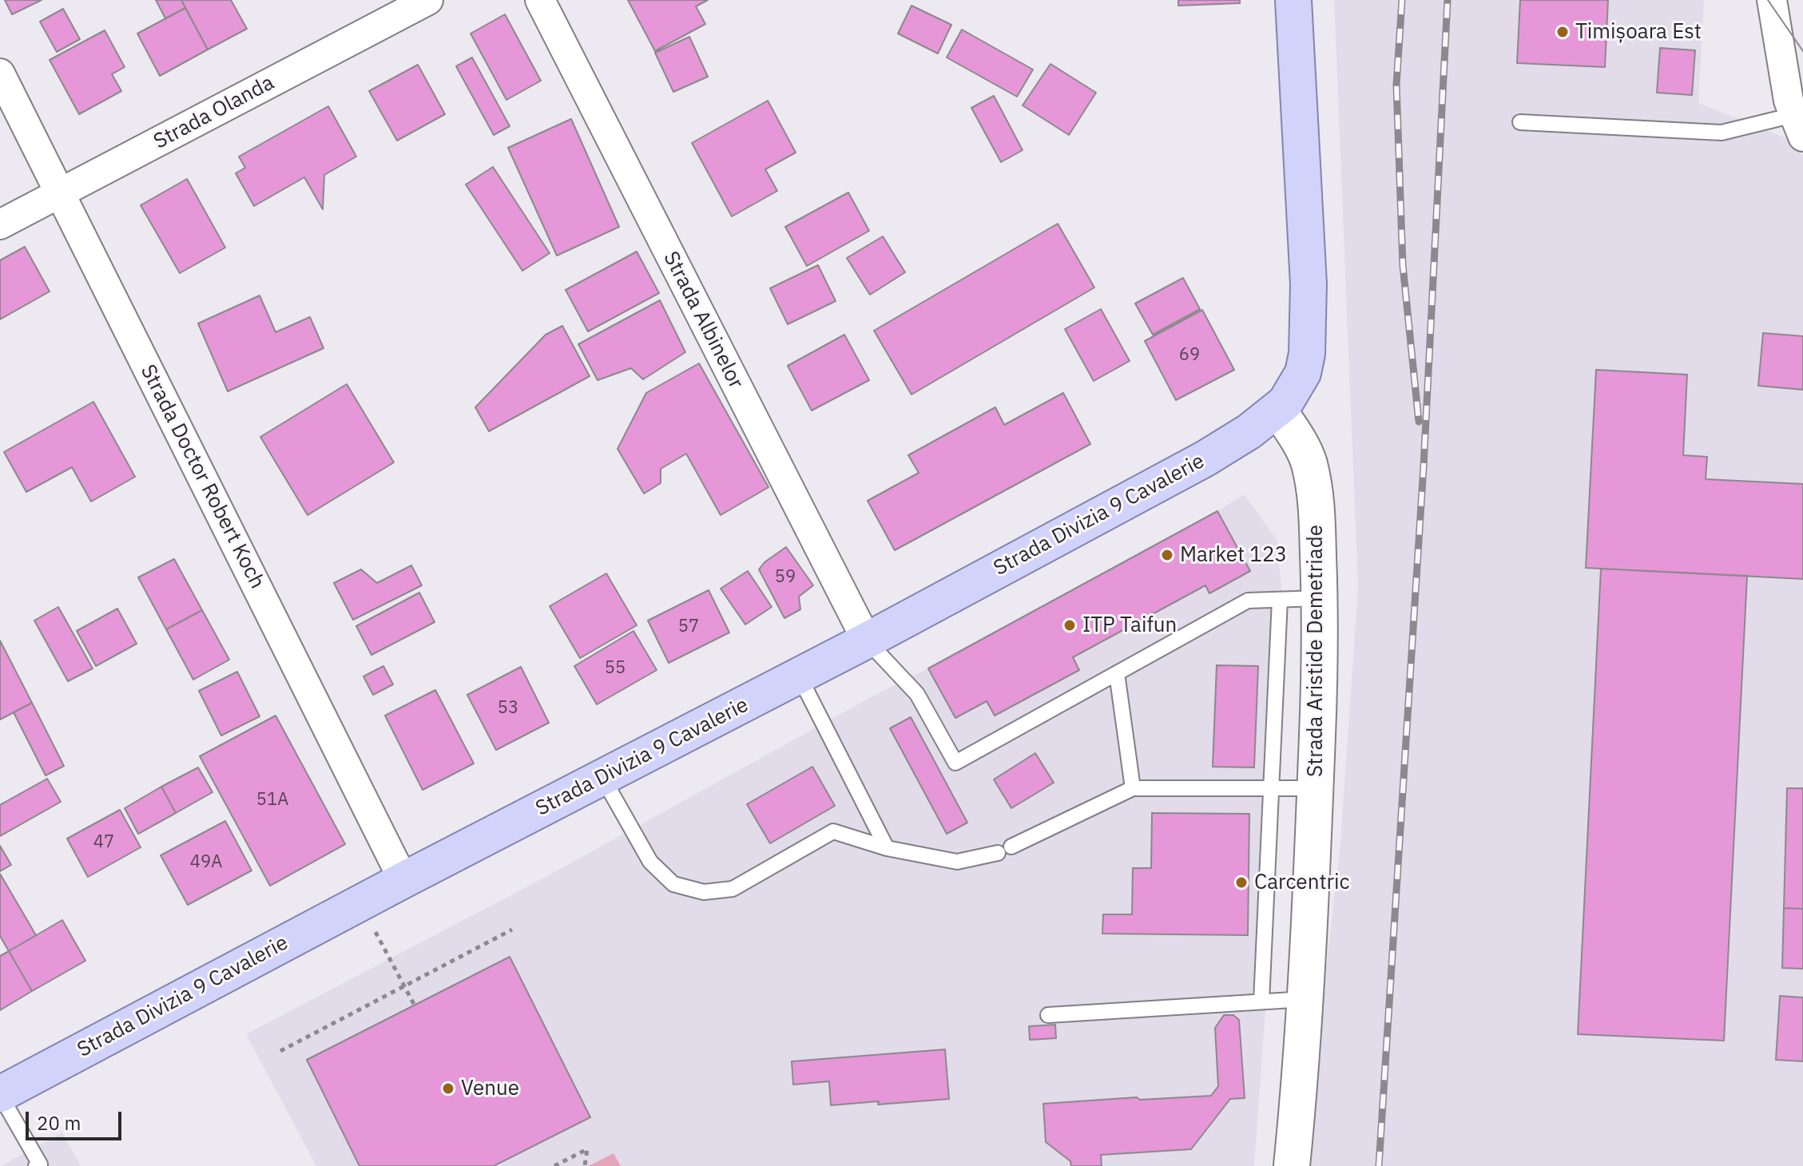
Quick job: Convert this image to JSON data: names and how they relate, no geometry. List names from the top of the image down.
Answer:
{
  "streets": {
    "main road": ["Strada Divizia 9 Cavalerie"],
    "street": [
      "Strada Olanda",
      "Strada Albinelor",
      "Strada Doctor Robert Koch",
      "Strada Aristide Demetriade"
    ]
  },
  "crossings": [
    ["Strada Olanda", "Strada Doctor Robert Koch"],
    ["Strada Albinelor", "Strada Divizia 9 Cavalerie"],
    ["Strada Doctor Robert Koch", "Strada Divizia 9 Cavalerie"],
    ["Strada Divizia 9 Cavalerie", "Strada Aristide Demetriade"]
  ],
  "places": [
    "Timișoara Est",
    "Market 123",
    "ITP Taifun",
    "Carcentric",
    "Venue"
  ],
  "house_numbers": [
    "69",
    "59",
    "57",
    "55",
    "53",
    "51A",
    "47",
    "49A"
  ],
  "scale_bar": "20 m"
}
